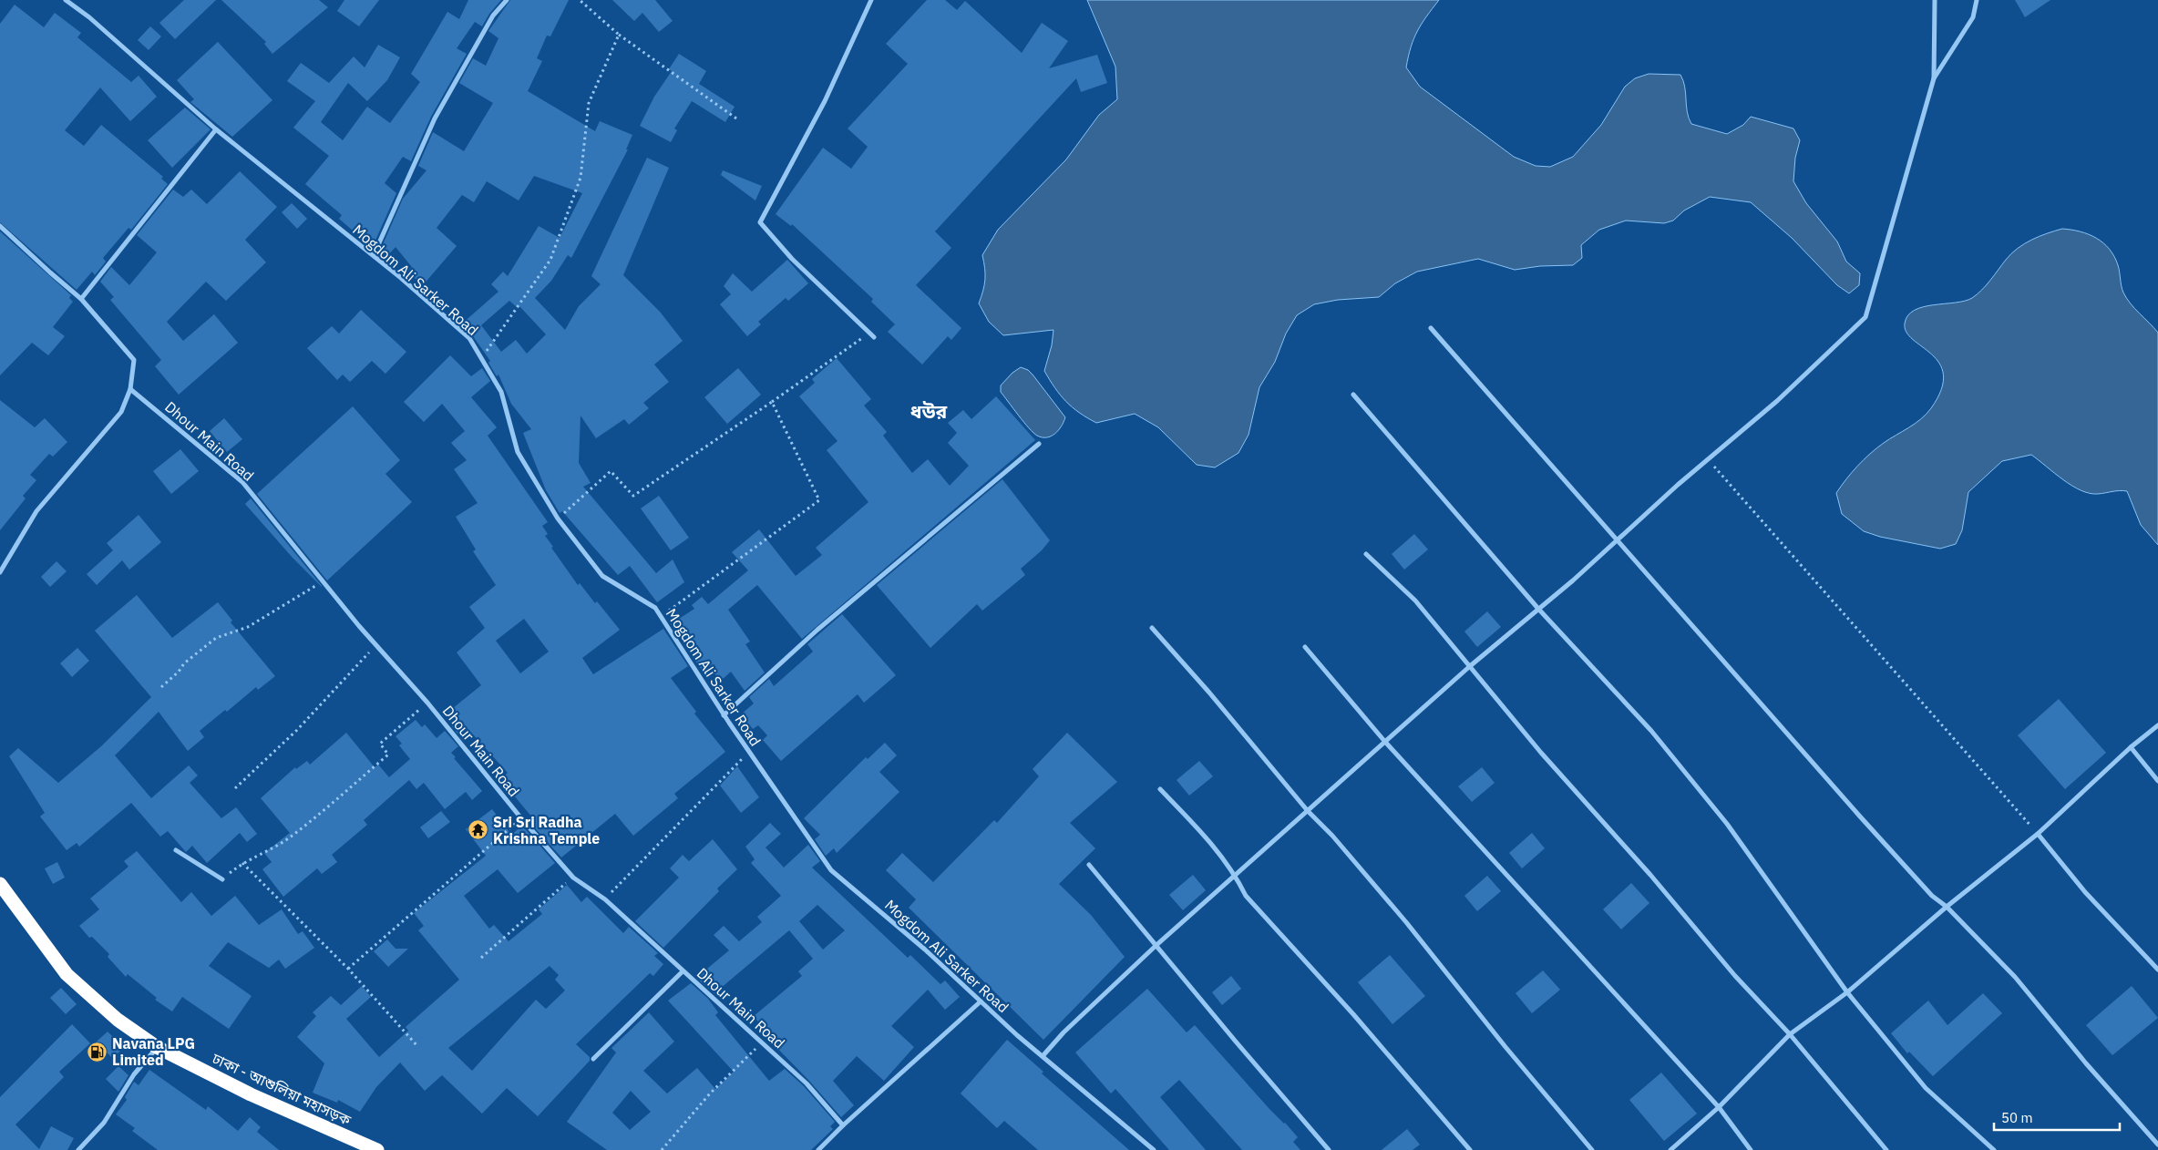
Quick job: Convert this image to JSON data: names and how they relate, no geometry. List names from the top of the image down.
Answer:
{
  "streets": {
    "highway": ["ঢাকা - আশুলিয়া মহাসড়ক"],
    "street": ["Mogdom Ali Sarker Road", "Dhour Main Road"]
  },
  "districts": ["ধউর"],
  "places": {
    "temple": ["Sri Sri Radha Krishna Temple"],
    "fuel station": ["Navana LPG Limited"]
  },
  "scale_bar": "50 m"
}
